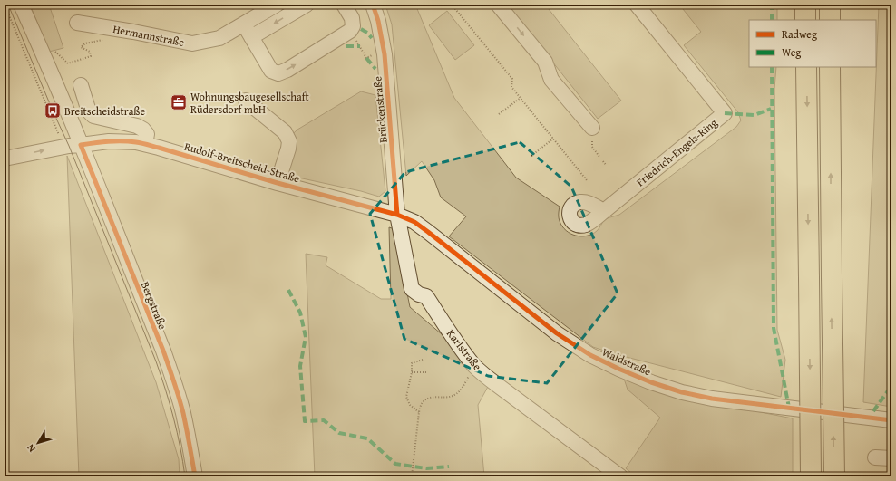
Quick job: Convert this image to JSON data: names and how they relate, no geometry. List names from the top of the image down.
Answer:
{
  "streets": {
    "street": [
      "Hermannstraße",
      "Brückenstraße",
      "Friedrich-Engels-Ring",
      "Rudolf-Breitscheid-Straße",
      "Bergstraße",
      "Karlstraße",
      "Waldstraße"
    ]
  },
  "crossings": [
    ["Brückenstraße", "Rudolf-Breitscheid-Straße"],
    ["Brückenstraße", "Karlstraße"],
    ["Brückenstraße", "Waldstraße"],
    ["Rudolf-Breitscheid-Straße", "Bergstraße"],
    ["Rudolf-Breitscheid-Straße", "Karlstraße"],
    ["Rudolf-Breitscheid-Straße", "Waldstraße"],
    ["Karlstraße", "Waldstraße"]
  ],
  "places": {
    "office": ["Wohnungsbaugesellschaft Rüdersdorf mbH"],
    "bus stop": ["Breitscheidstraße"]
  },
  "legend": ["Radweg", "Weg"],
  "north": "bottom left"
}
